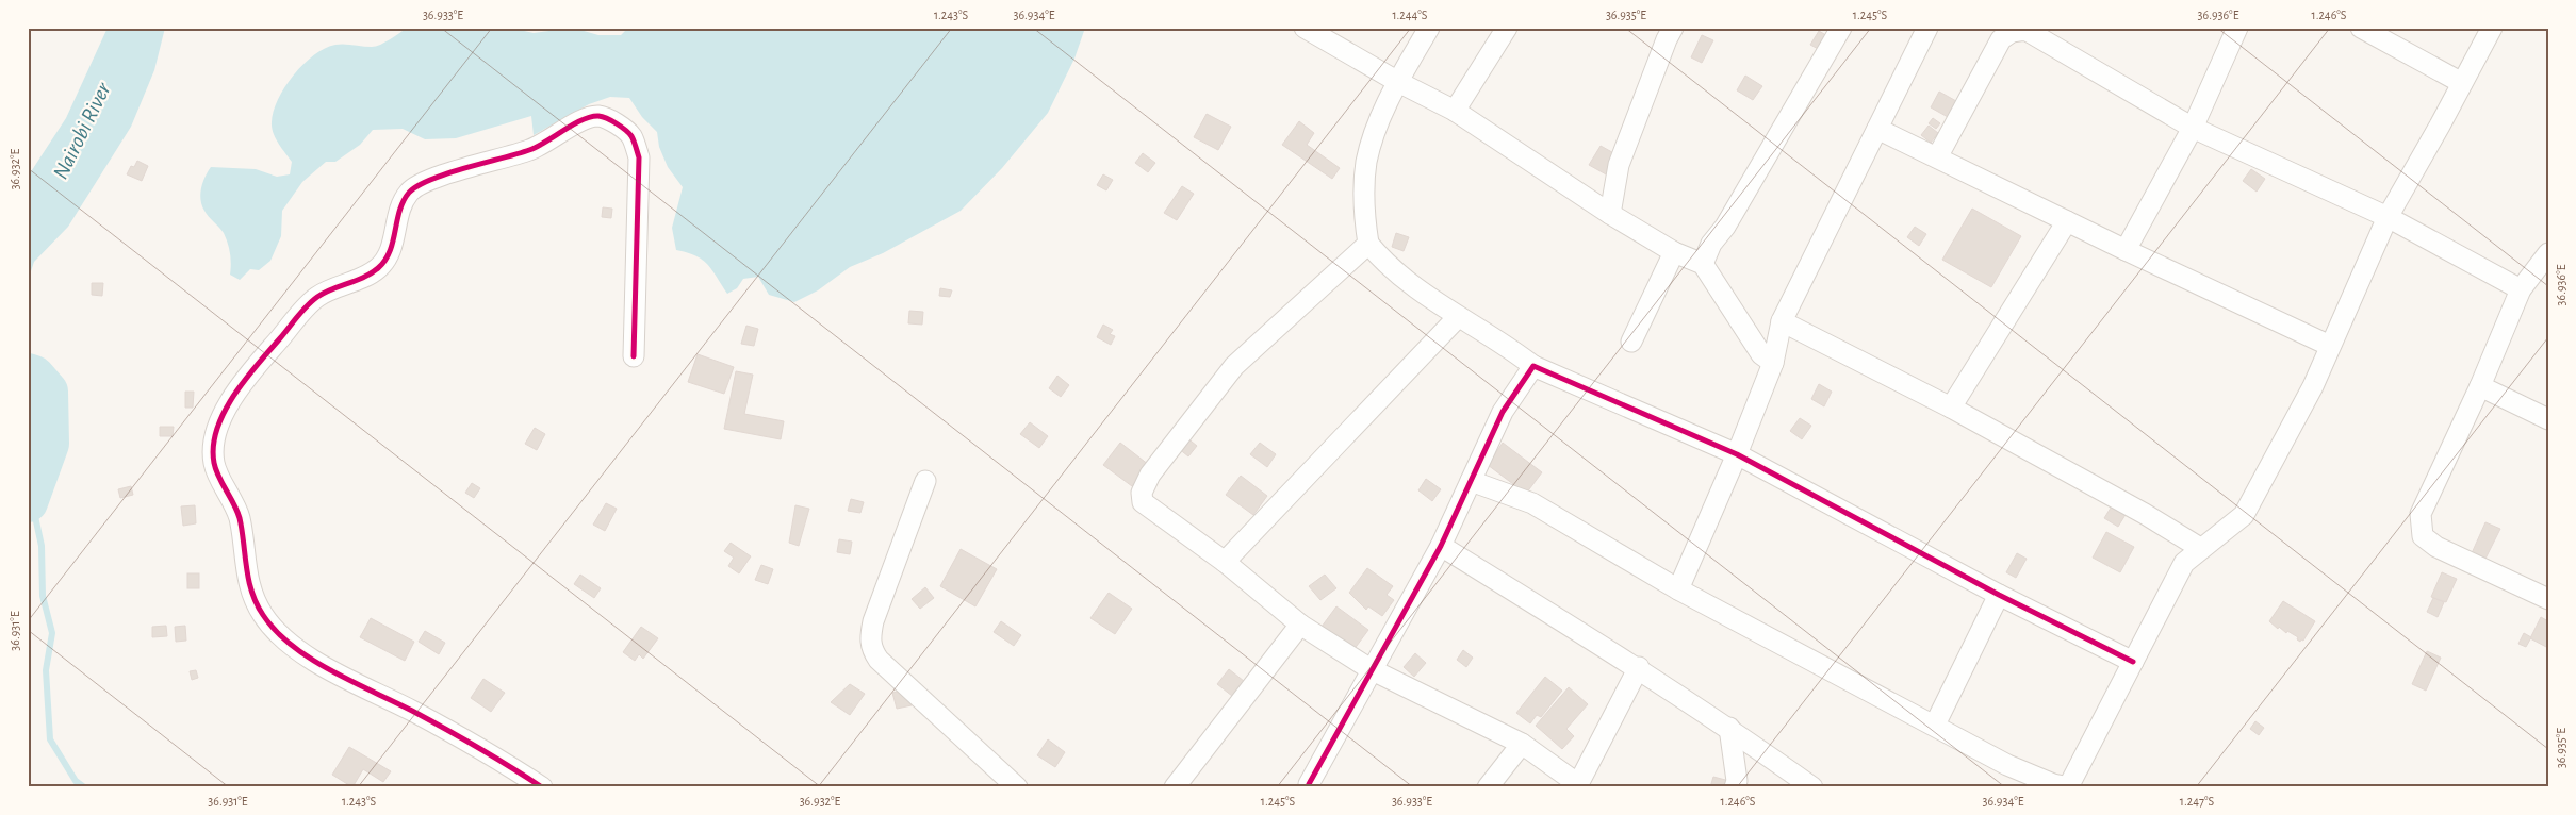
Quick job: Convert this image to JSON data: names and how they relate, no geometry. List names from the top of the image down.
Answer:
{
  "water": ["Nairobi River"],
  "coordinates": [
    "36.933°E",
    "1.243°S",
    "36.934°E",
    "1.244°S",
    "36.935°E",
    "1.245°S",
    "36.936°E",
    "1.246°S",
    "36.932°E",
    "36.931°E",
    "1.247°S"
  ]
}
